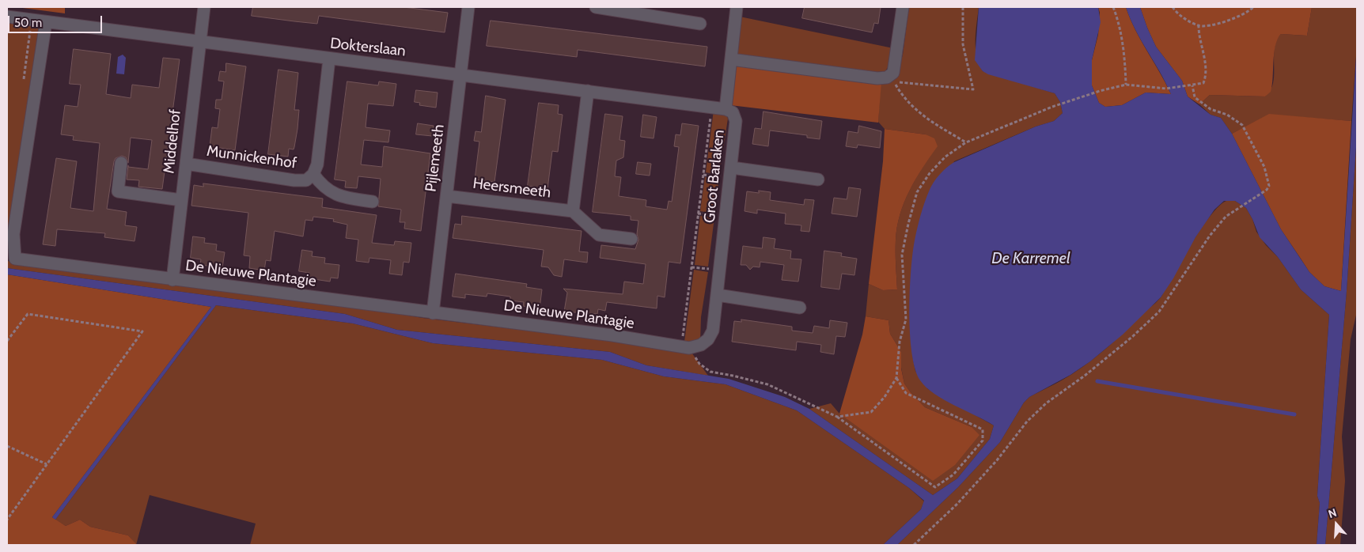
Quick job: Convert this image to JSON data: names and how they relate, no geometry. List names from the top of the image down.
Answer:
{
  "streets": {
    "street": [
      "Dokterslaan",
      "Middelhof",
      "Munnickenhof",
      "Pijlemeeth",
      "Groot Barlaken",
      "Heersmeeth",
      "De Nieuwe Plantagie"
    ]
  },
  "crossings": [
    ["Dokterslaan", "Middelhof"],
    ["Dokterslaan", "Munnickenhof"],
    ["Dokterslaan", "Pijlemeeth"],
    ["Dokterslaan", "Groot Barlaken"],
    ["Dokterslaan", "De Nieuwe Plantagie"],
    ["Middelhof", "Munnickenhof"],
    ["Middelhof", "De Nieuwe Plantagie"],
    ["Pijlemeeth", "Heersmeeth"],
    ["Pijlemeeth", "De Nieuwe Plantagie"],
    ["Groot Barlaken", "De Nieuwe Plantagie"]
  ],
  "water": ["De Karremel"],
  "scale_bar": "50 m",
  "north": "top"
}
